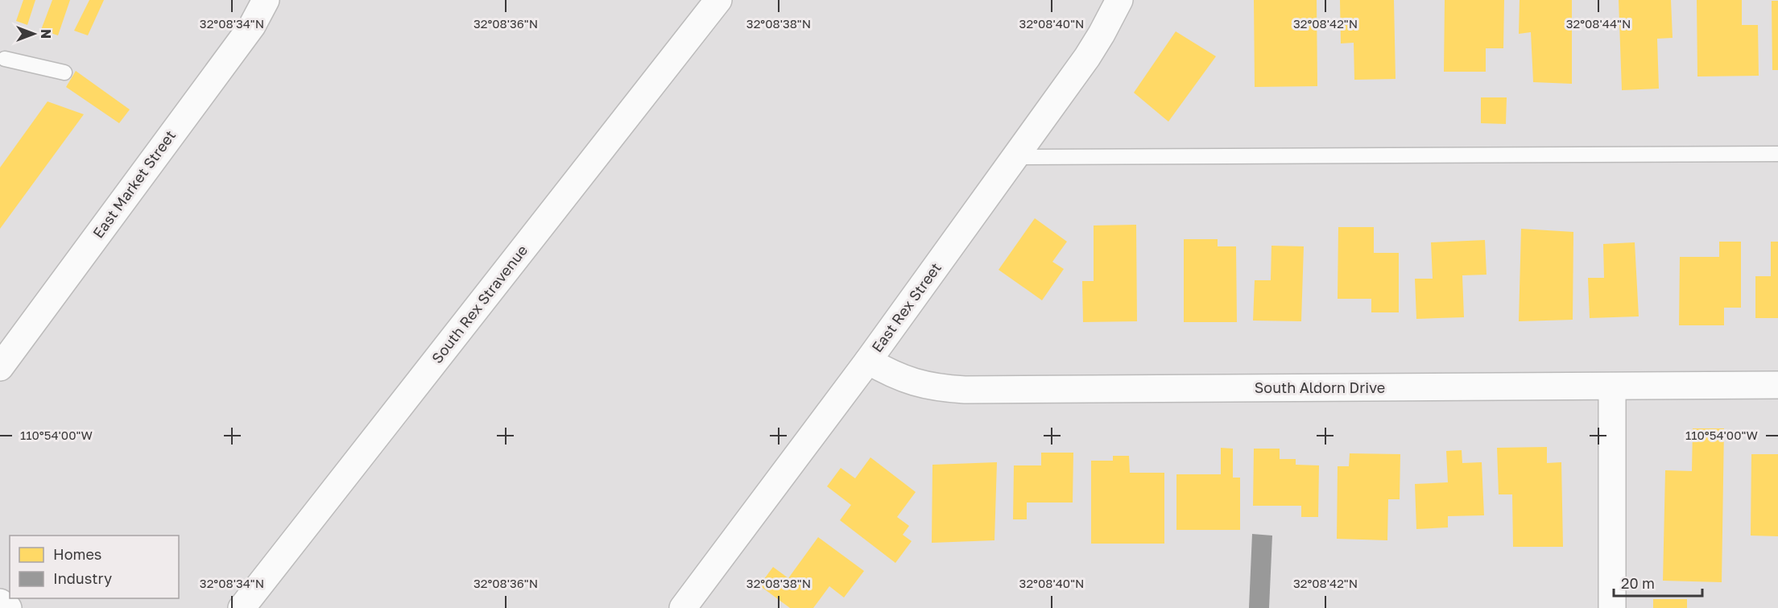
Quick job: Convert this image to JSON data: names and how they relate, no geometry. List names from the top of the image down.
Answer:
{
  "streets": {
    "street": [
      "East Market Street",
      "South Rex Stravenue",
      "East Rex Street",
      "South Aldorn Drive"
    ]
  },
  "crossings": [
    ["East Rex Street", "South Aldorn Drive"]
  ],
  "legend": ["Homes", "Industry"],
  "scale_bar": "20 m",
  "north": "right",
  "coordinates": [
    "32°08'34\"N",
    "32°08'36\"N",
    "32°08'38\"N",
    "32°08'40\"N",
    "32°08'42\"N",
    "32°08'44\"N",
    "110°54'00\"W"
  ]
}
